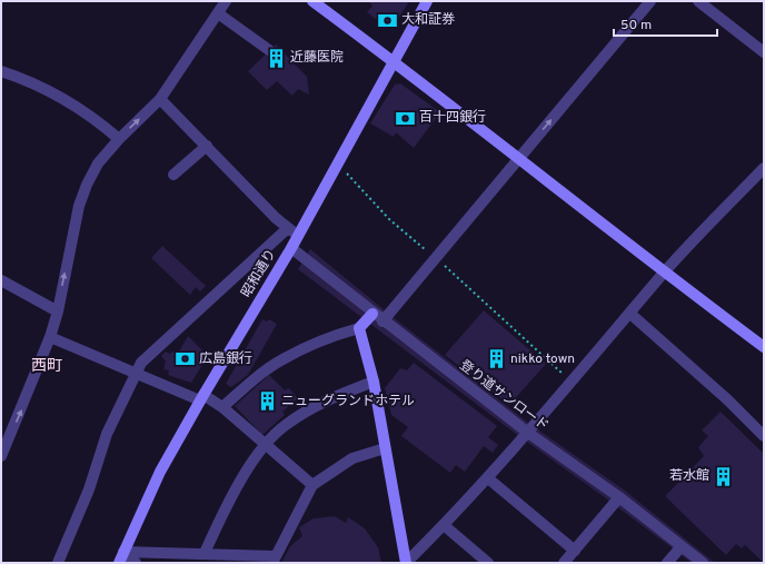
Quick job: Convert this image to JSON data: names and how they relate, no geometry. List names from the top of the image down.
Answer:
{
  "streets": {
    "street": ["昭和通り", "登り道サンロード"]
  },
  "crossings": [
    ["昭和通り", "登り道サンロード"]
  ],
  "districts": ["西町"],
  "places": {
    "bank": ["大和証券", "百十四銀行", "広島銀行"],
    "building": [
      "近藤医院",
      "nikko town",
      "ニューグランドホテル",
      "若水館"
    ]
  },
  "scale_bar": "50 m"
}
